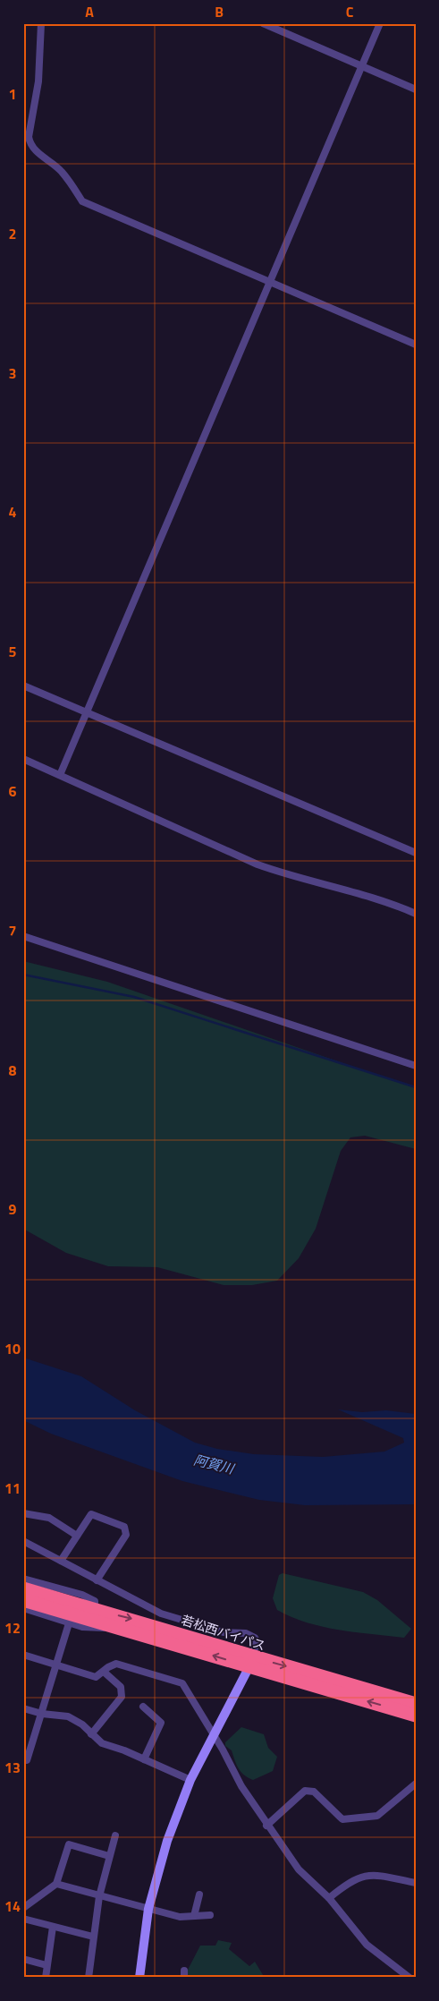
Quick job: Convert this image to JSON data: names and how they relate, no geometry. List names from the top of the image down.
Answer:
{
  "streets": {
    "highway": ["若松西バイパス"]
  },
  "water": ["阿賀川"],
  "grid": {
    "columns": ["A", "B", "C"],
    "rows": [
      "1",
      "2",
      "3",
      "4",
      "5",
      "6",
      "7",
      "8",
      "9",
      "10",
      "11",
      "12",
      "13",
      "14"
    ]
  }
}
